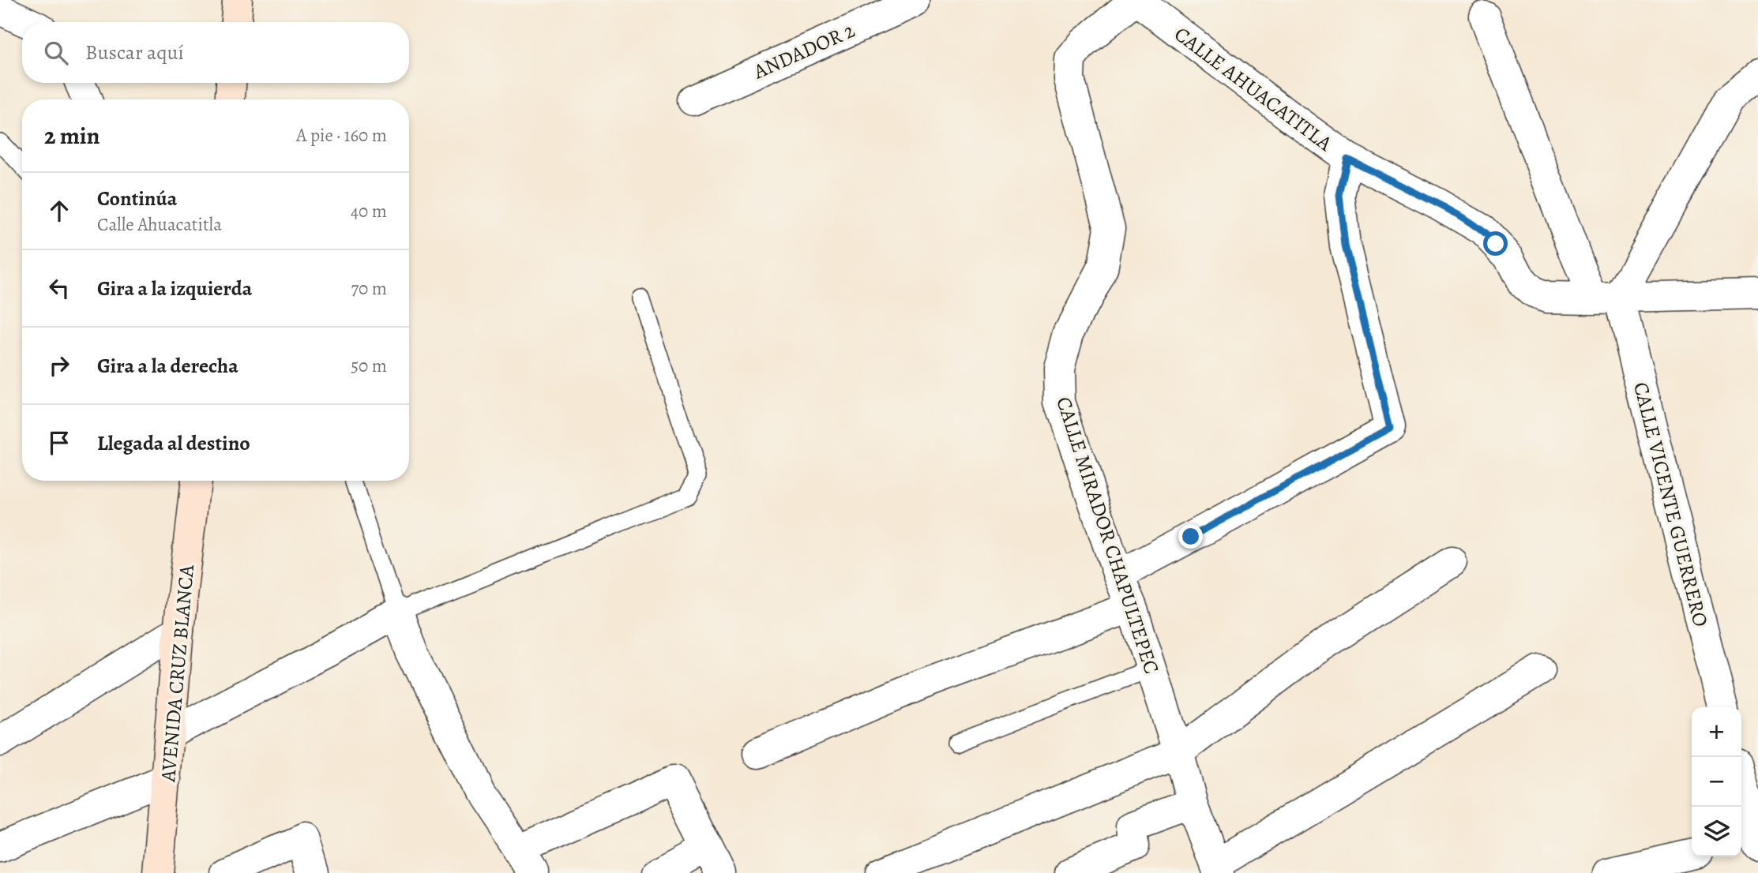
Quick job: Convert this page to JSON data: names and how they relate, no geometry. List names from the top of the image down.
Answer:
{
  "streets": {
    "main road": ["AVENIDA CRUZ BLANCA"],
    "street": [
      "ANDADOR 2",
      "CALLE AHUACATITLA",
      "CALLE VICENTE GUERRERO",
      "CALLE MIRADOR CHAPULTEPEC"
    ]
  },
  "crossings": [
    ["CALLE AHUACATITLA", "CALLE VICENTE GUERRERO"],
    ["CALLE AHUACATITLA", "CALLE MIRADOR CHAPULTEPEC"]
  ],
  "page": {
    "search": "Buscar aquí",
    "heading": ["2 min", "A pie · 160 m"],
    "list": [
      ["Continúa", "Calle Ahuacatitla", "40 m"],
      ["Gira a la izquierda", "70 m"],
      ["Gira a la derecha", "50 m"],
      "Llegada al destino"
    ],
    "map_buttons": ["+", "−"]
  }
}
